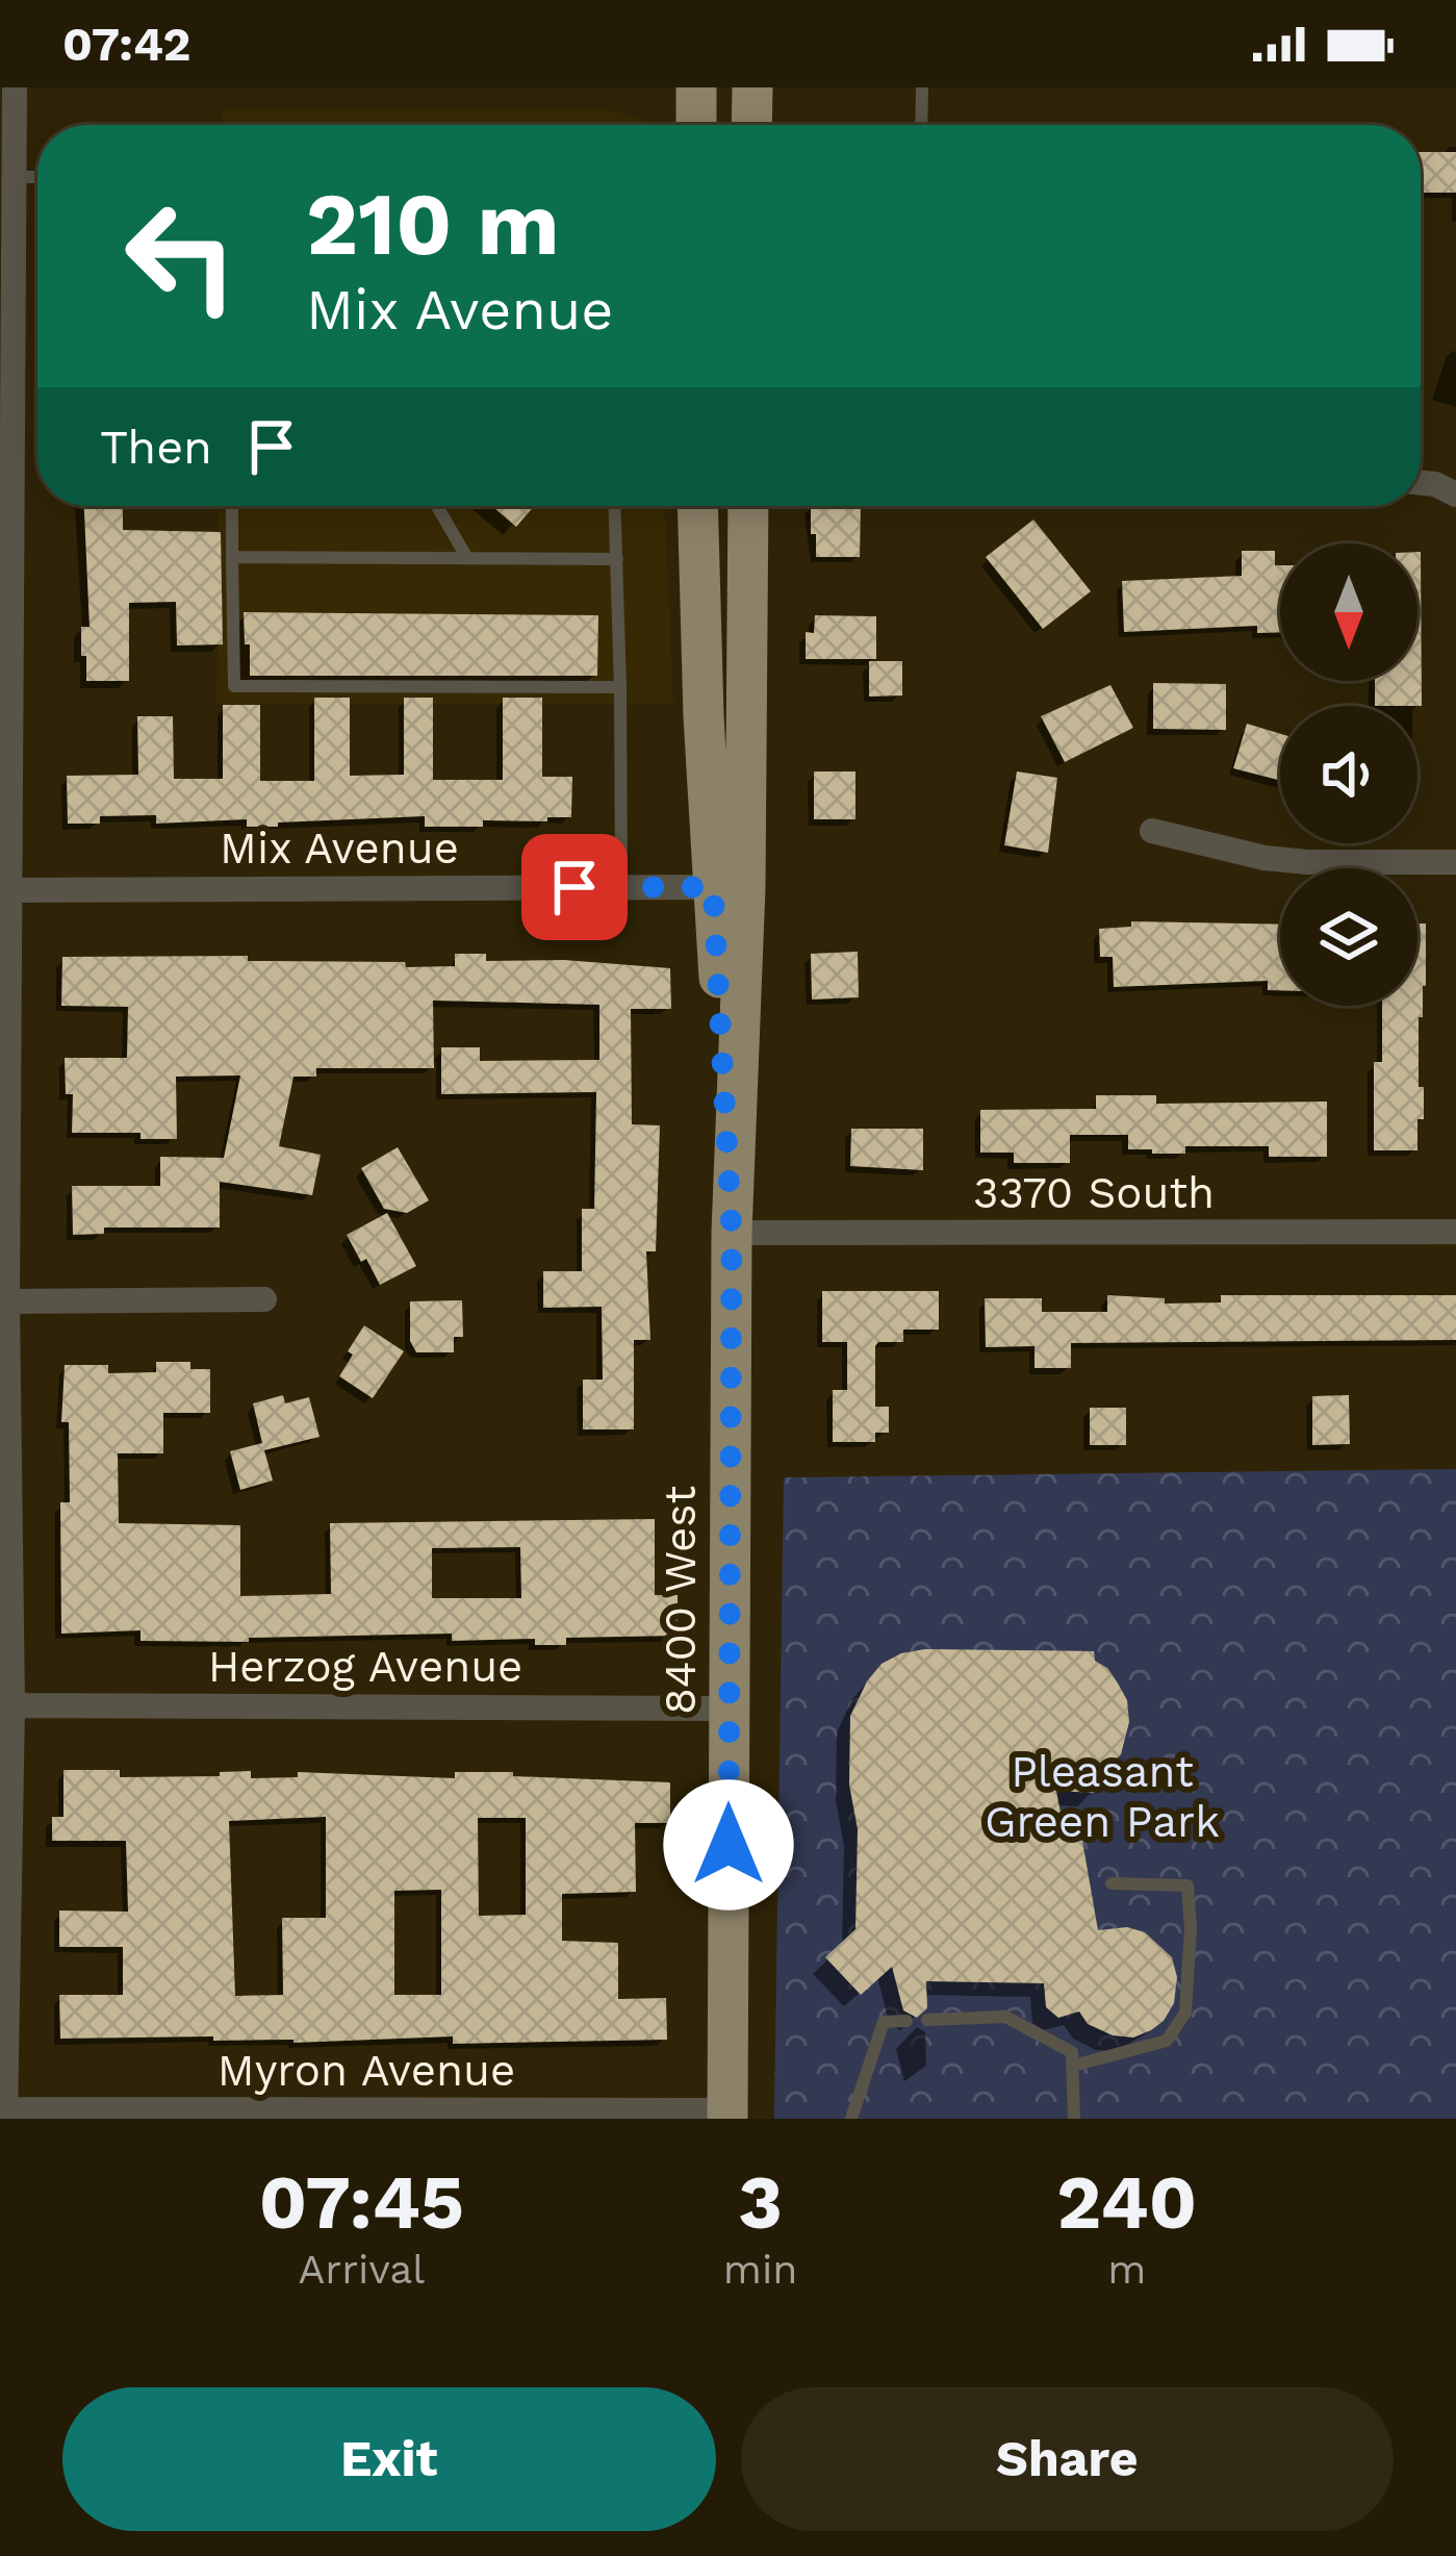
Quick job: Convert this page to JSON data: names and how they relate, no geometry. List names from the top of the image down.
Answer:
{
  "streets": {
    "main road": ["8400 West"],
    "street": [
      "Mix Avenue",
      "3370 South",
      "Herzog Avenue",
      "Myron Avenue"
    ]
  },
  "crossings": [
    ["Mix Avenue", "8400 West"],
    ["3370 South", "8400 West"],
    ["8400 West", "Herzog Avenue"],
    ["8400 West", "Myron Avenue"]
  ],
  "parks": ["Pleasant Green Park"],
  "north": "bottom",
  "page": {
    "status": "07:42",
    "turn": ["210 m", "Mix Avenue"],
    "then": "Then",
    "eta": [
      "07:45",
      "Arrival",
      "3",
      "min",
      "240",
      "m"
    ],
    "buttons": ["Exit", "Share"]
  }
}
